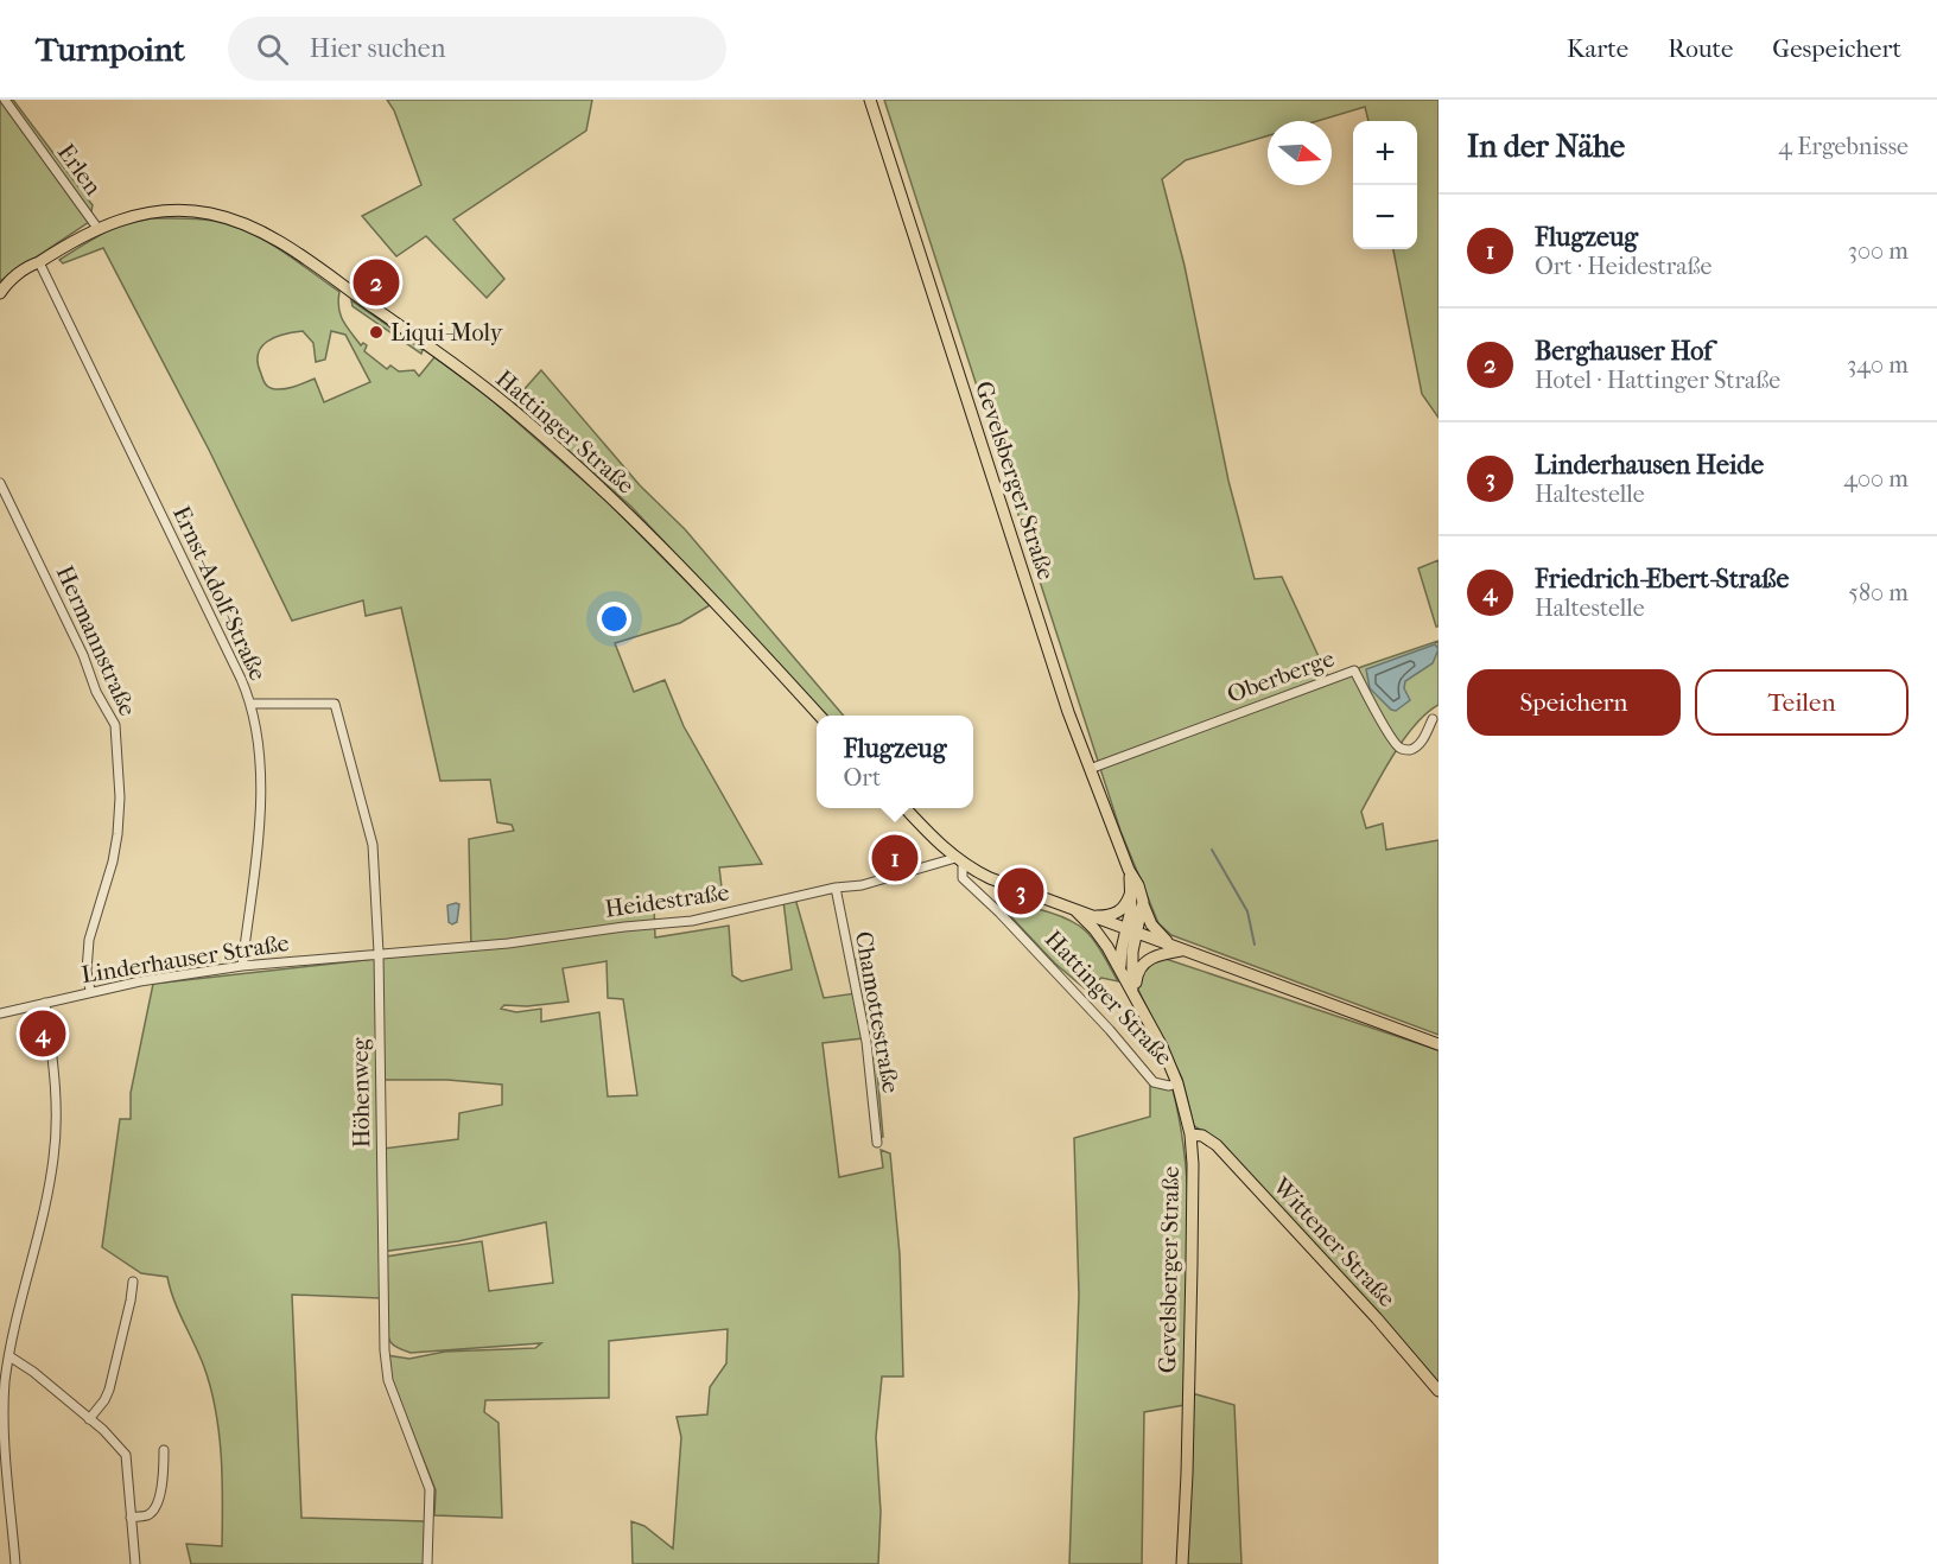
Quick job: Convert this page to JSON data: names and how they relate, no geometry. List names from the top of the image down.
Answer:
{
  "streets": {
    "main road": ["Hattinger Straße", "Gevelsberger Straße", "Wittener Straße"],
    "street": [
      "Erlen",
      "Ernst-Adolf-Straße",
      "Hermannstraße",
      "Oberberge",
      "Heidestraße",
      "Linderhauser Straße",
      "Chamottestraße",
      "Höhenweg"
    ]
  },
  "crossings": [
    ["Erlen", "Hattinger Straße"],
    ["Hattinger Straße", "Gevelsberger Straße"],
    ["Hattinger Straße", "Ernst-Adolf-Straße"],
    ["Hattinger Straße", "Heidestraße"],
    ["Gevelsberger Straße", "Oberberge"],
    ["Gevelsberger Straße", "Wittener Straße"],
    ["Ernst-Adolf-Straße", "Linderhauser Straße"],
    ["Ernst-Adolf-Straße", "Höhenweg"],
    ["Hermannstraße", "Linderhauser Straße"],
    ["Heidestraße", "Linderhauser Straße"],
    ["Heidestraße", "Chamottestraße"],
    ["Heidestraße", "Höhenweg"],
    ["Linderhauser Straße", "Höhenweg"]
  ],
  "places": ["Liqui-Moly"],
  "north": "right",
  "page": {
    "header": "Turnpoint",
    "search": "Hier suchen",
    "nav": ["Karte", "Route", "Gespeichert"],
    "heading": ["In der Nähe", "4 Ergebnisse"],
    "map_buttons": ["+", "−"],
    "list": [
      {
        "mark": "1",
        "name": "Flugzeug",
        "note": "Ort · Heidestraße",
        "value": "300 m"
      },
      {
        "mark": "2",
        "name": "Berghauser Hof",
        "note": "Hotel · Hattinger Straße",
        "value": "340 m"
      },
      {
        "mark": "3",
        "name": "Linderhausen Heide",
        "note": "Haltestelle",
        "value": "400 m"
      },
      {
        "mark": "4",
        "name": "Friedrich-Ebert-Straße",
        "note": "Haltestelle",
        "value": "580 m"
      }
    ],
    "pins": [
      "2",
      "1",
      "3",
      "4"
    ],
    "buttons": ["Speichern", "Teilen"],
    "popup": ["Flugzeug", "Ort"]
  }
}
